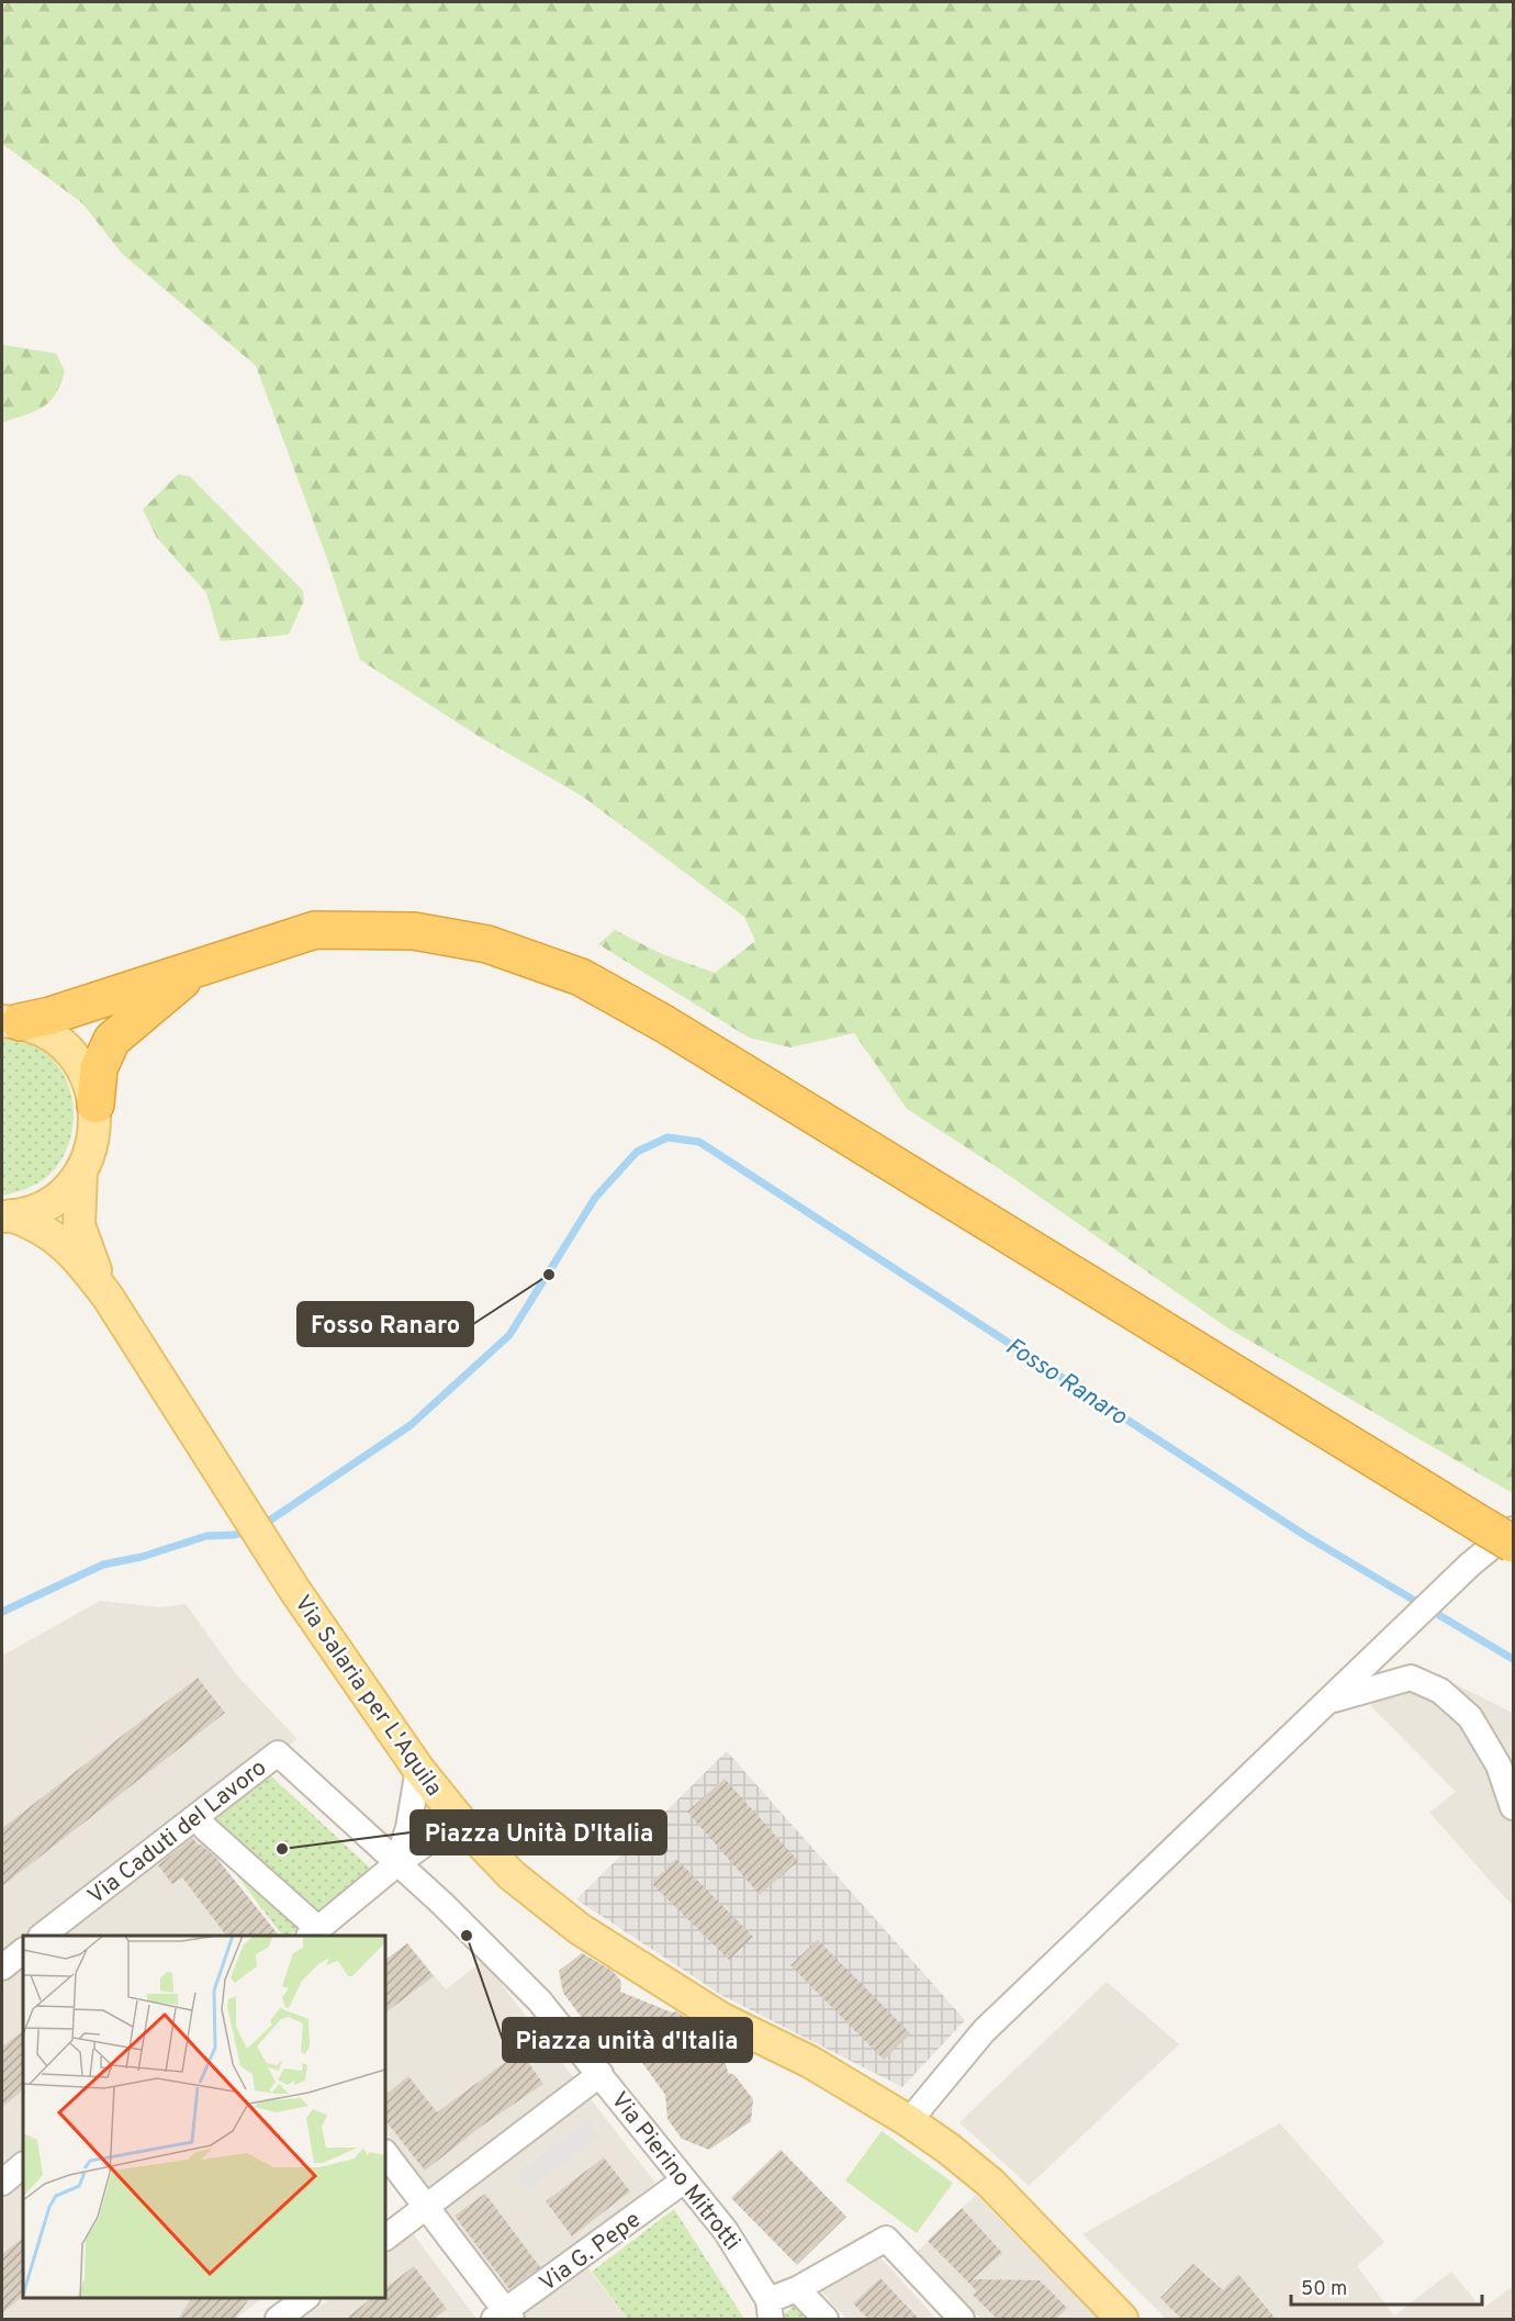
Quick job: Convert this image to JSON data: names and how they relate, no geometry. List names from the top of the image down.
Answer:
{
  "streets": {
    "main road": ["Via Salaria per L'Aquila"],
    "street": ["Via Caduti del Lavoro", "Via Pierino Mitrotti", "Via G. Pepe"]
  },
  "crossings": [
    ["Via Caduti del Lavoro", "Via Pierino Mitrotti"],
    ["Via Pierino Mitrotti", "Via G. Pepe"]
  ],
  "water": ["Fosso Ranaro"],
  "places": ["Fosso Ranaro", "Piazza Unità D'Italia", "Piazza unità d'Italia"],
  "scale_bar": "50 m"
}
